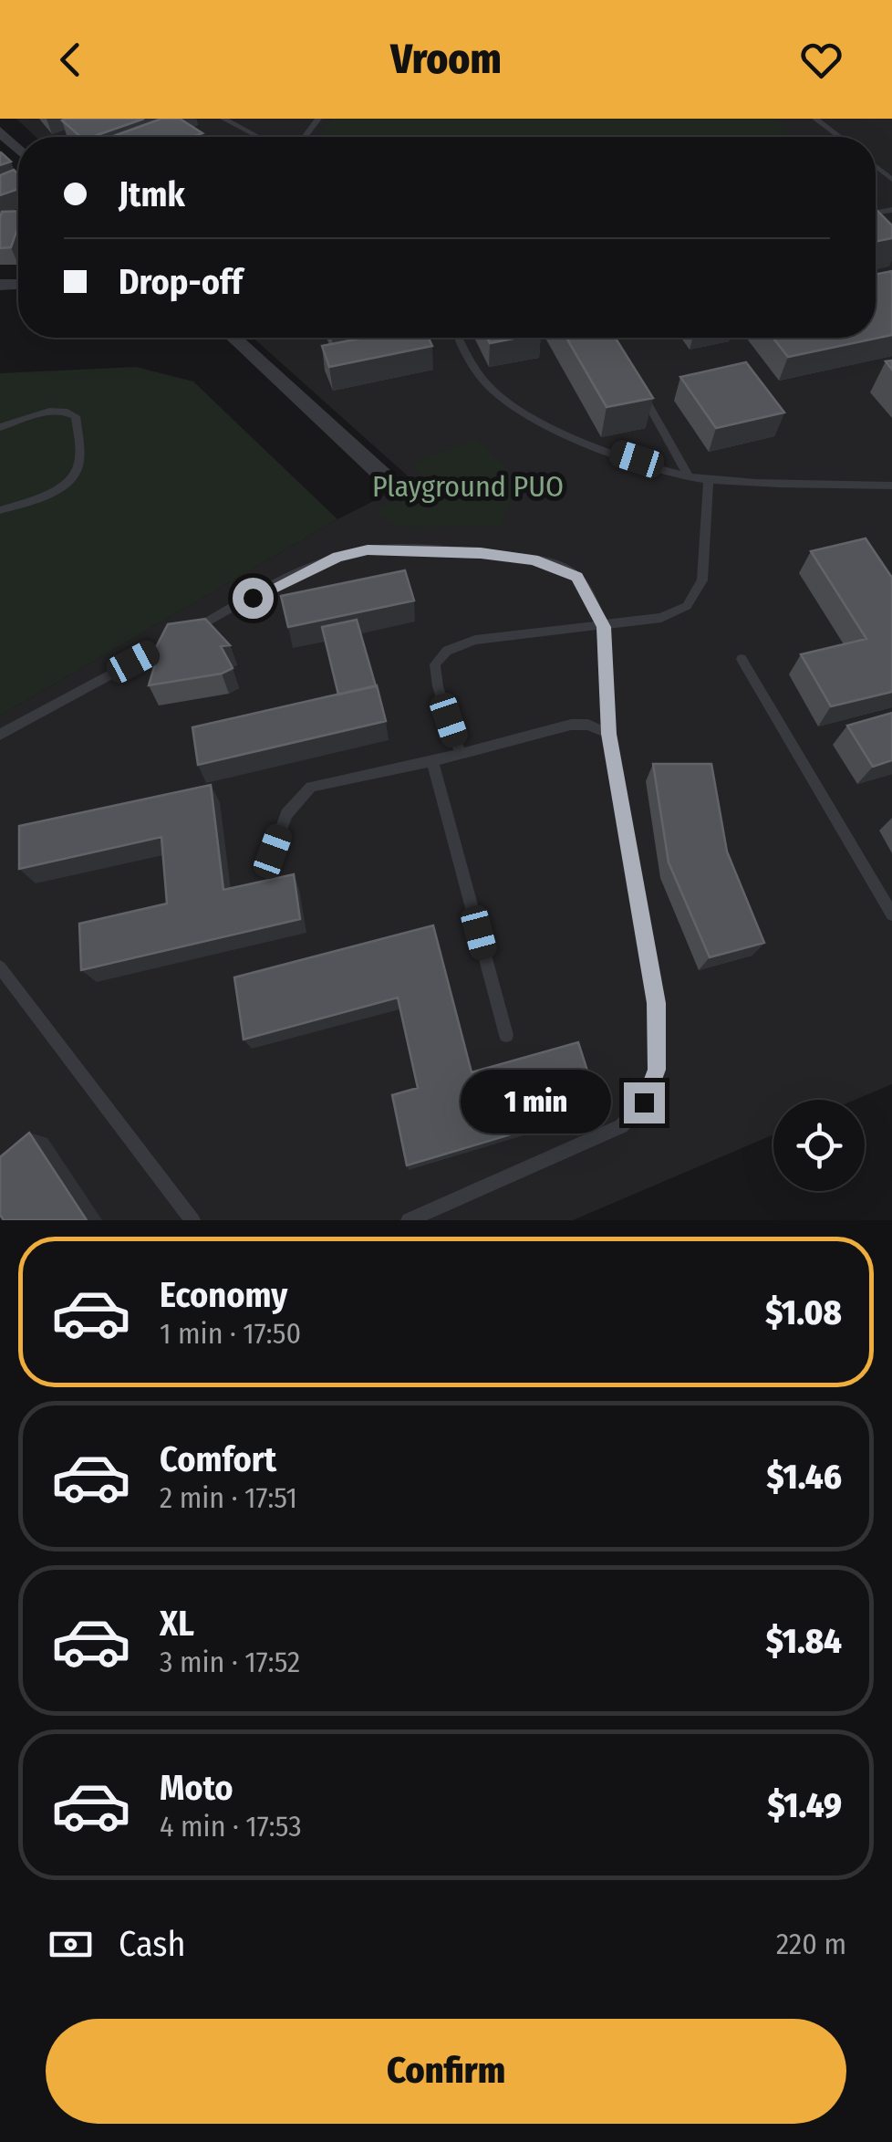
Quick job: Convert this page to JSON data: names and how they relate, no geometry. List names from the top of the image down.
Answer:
{
  "parks": ["Playground PUO"],
  "page": {
    "header": "Vroom",
    "banner": ["Jtmk", "Drop-off"],
    "bubble": "1 min",
    "list": [
      {
        "name": "Economy",
        "note": "1 min · 17:50",
        "value": "$1.08"
      },
      {
        "name": "Comfort",
        "note": "2 min · 17:51",
        "value": "$1.46"
      },
      {
        "name": "XL",
        "note": "3 min · 17:52",
        "value": "$1.84"
      },
      {
        "name": "Moto",
        "note": "4 min · 17:53",
        "value": "$1.49"
      }
    ],
    "pay": ["Cash", "220 m"],
    "buttons": "Confirm"
  }
}
